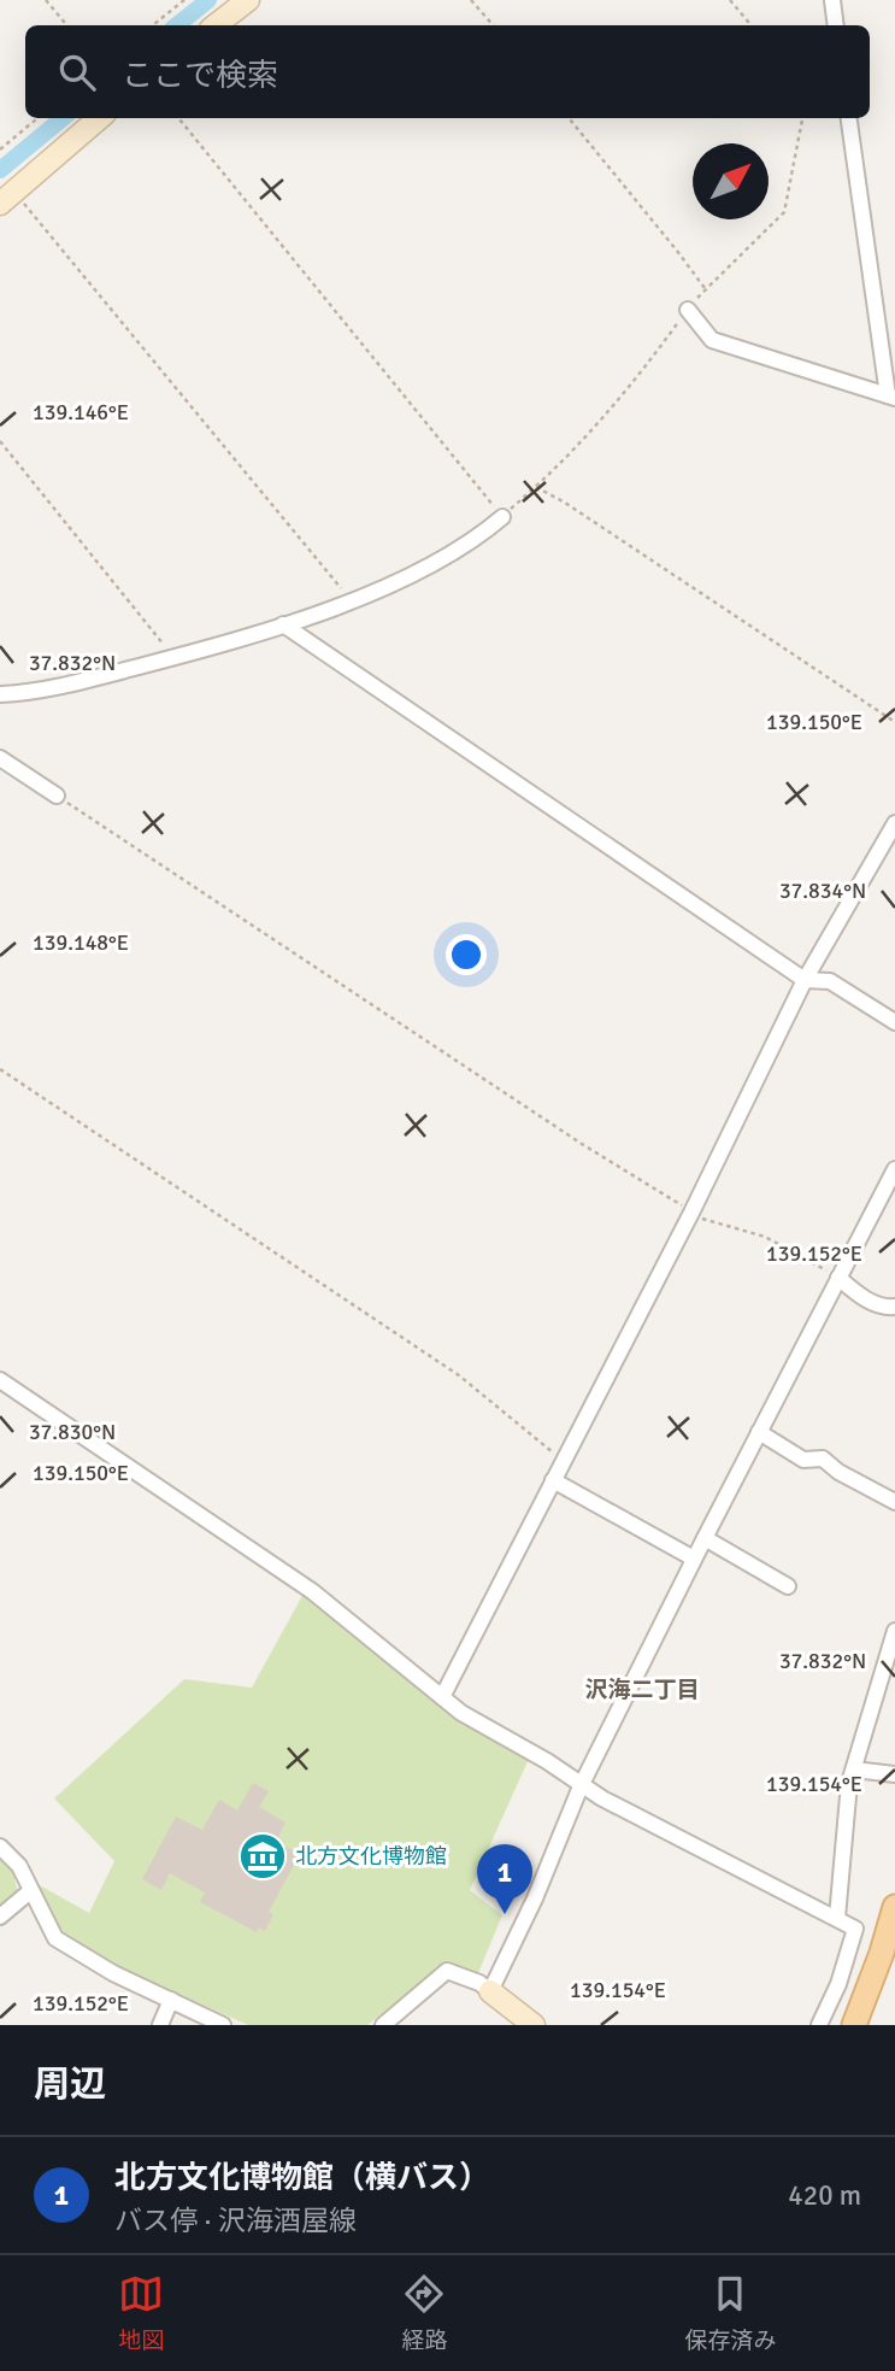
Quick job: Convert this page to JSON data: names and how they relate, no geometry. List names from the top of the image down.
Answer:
{
  "districts": ["沢海二丁目"],
  "places": {
    "museum": ["北方文化博物館"]
  },
  "north": "top right",
  "page": {
    "search": "ここで検索",
    "pins": "1",
    "heading": "周辺",
    "list": [
      {
        "mark": "1",
        "name": "北方文化博物館（横バス）",
        "note": "バス停 · 沢海酒屋線",
        "value": "420 m"
      }
    ],
    "nav": ["地図", "経路", "保存済み"]
  },
  "coordinates": [
    "139.146°E",
    "37.832°N",
    "139.150°E",
    "37.834°N",
    "139.148°E",
    "139.152°E",
    "37.830°N",
    "139.154°E"
  ]
}
